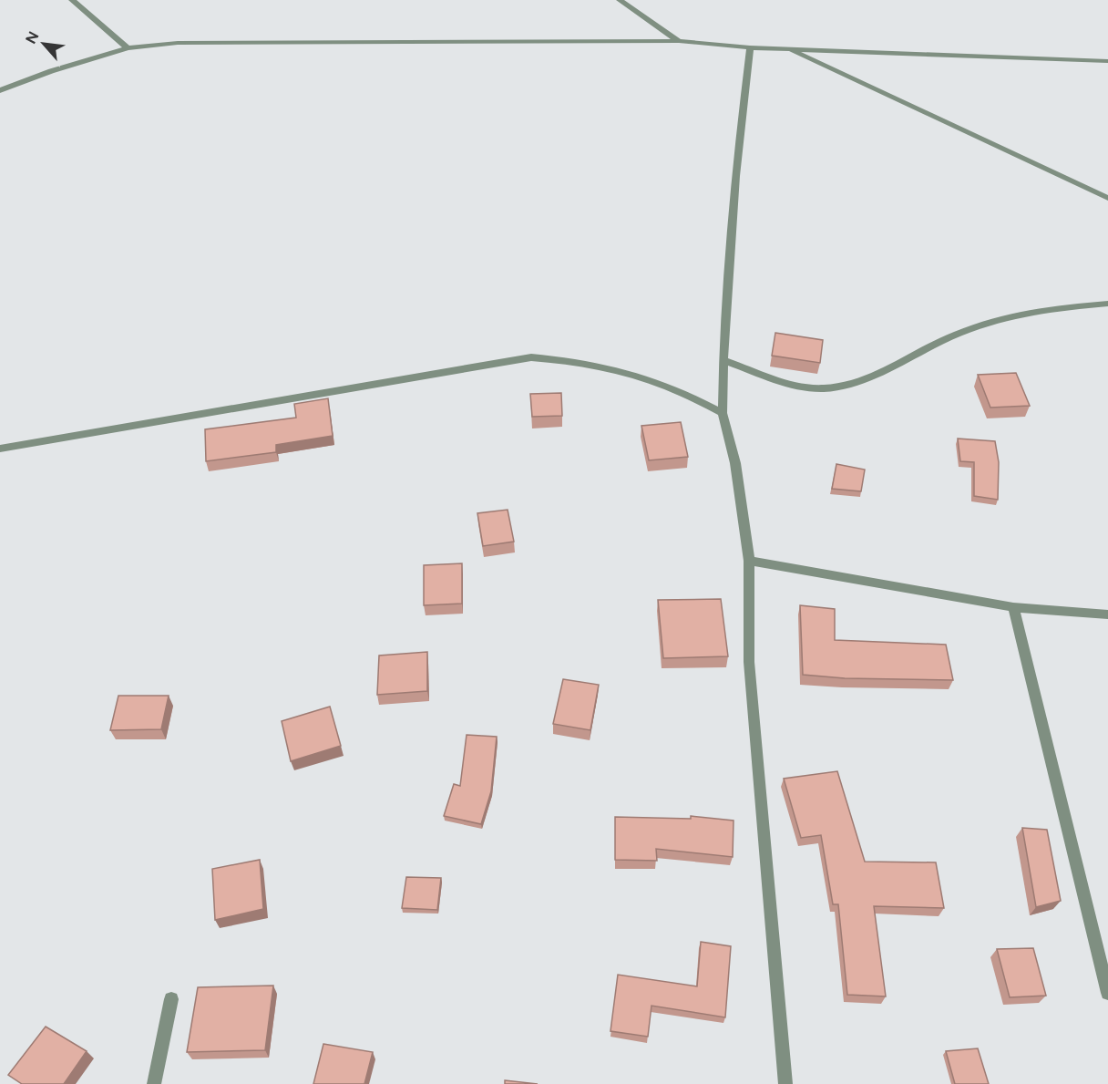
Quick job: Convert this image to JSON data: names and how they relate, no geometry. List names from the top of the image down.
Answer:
{
  "north": "top left"
}
